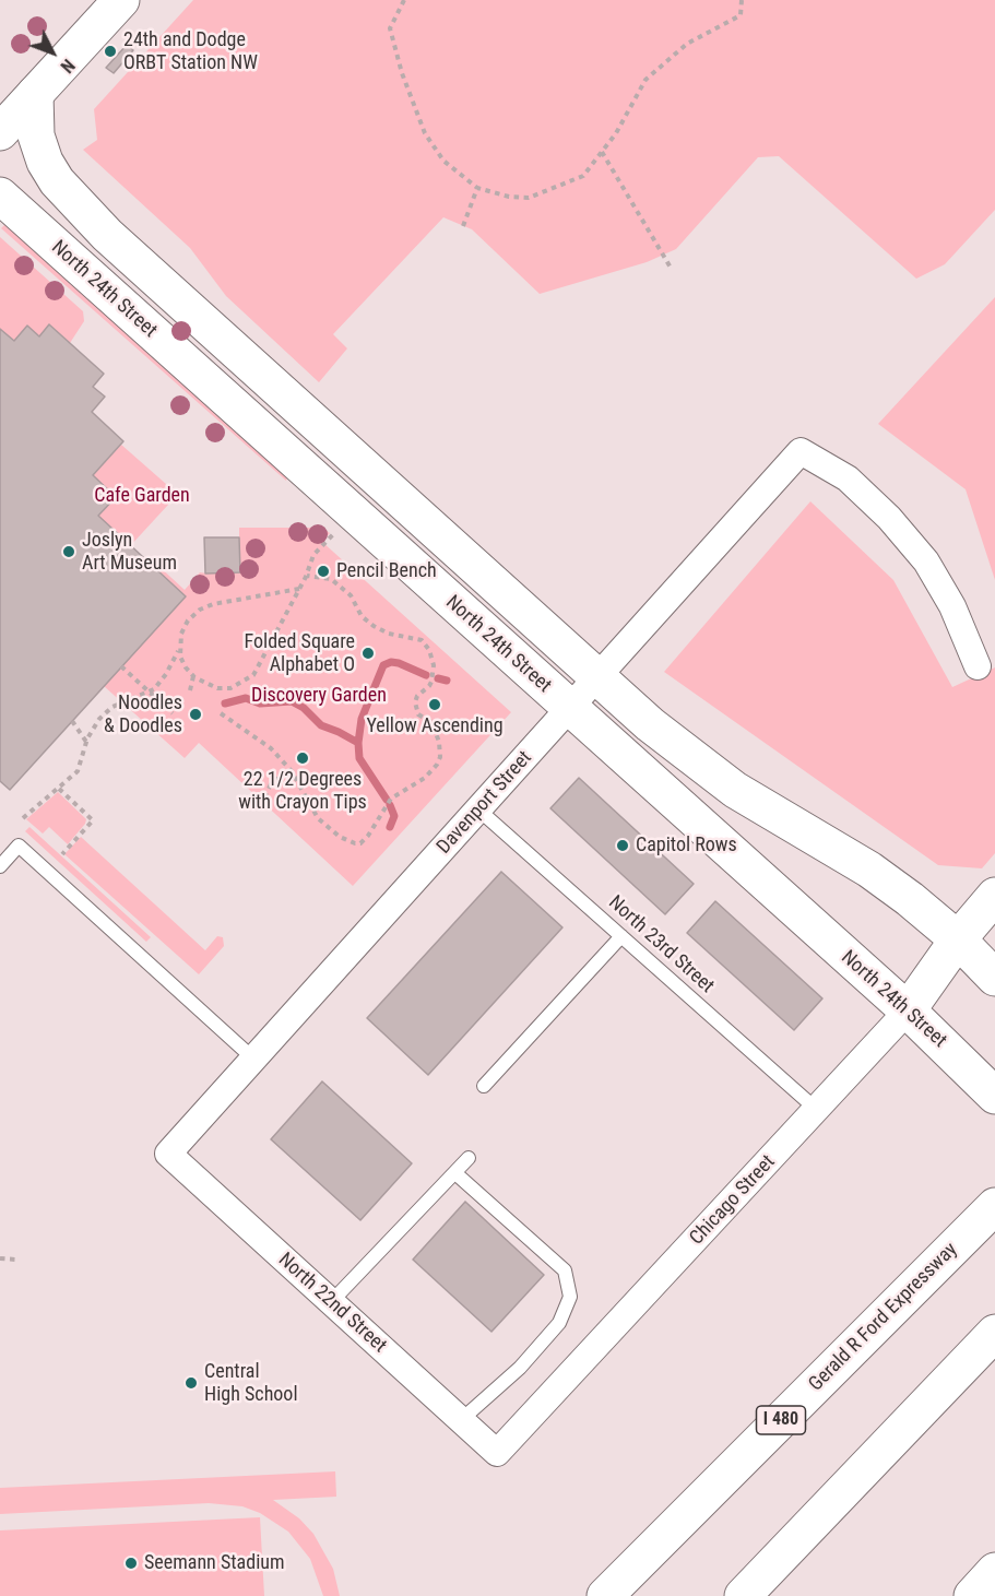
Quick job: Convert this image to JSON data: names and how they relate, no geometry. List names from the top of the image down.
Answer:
{
  "streets": {
    "main road": [
      "North 24th Street",
      "Chicago Street",
      "Gerald R Ford Expressway",
      "I 480"
    ],
    "street": ["Davenport Street", "North 22nd Street"],
    "lane": ["North 23rd Street"]
  },
  "crossings": [
    ["North 24th Street", "Davenport Street"],
    ["North 24th Street", "Chicago Street"],
    ["Davenport Street", "North 23rd Street"],
    ["Davenport Street", "North 22nd Street"],
    ["North 23rd Street", "Chicago Street"],
    ["Chicago Street", "North 22nd Street"]
  ],
  "parks": ["Cafe Garden", "Discovery Garden"],
  "places": [
    "24th and Dodge ORBT Station NW",
    "Joslyn Art Museum",
    "Pencil Bench",
    "Folded Square Alphabet O",
    "Yellow Ascending",
    "Noodles & Doodles",
    "22 1/2 Degrees with Crayon Tips",
    "Capitol Rows",
    "Central High School",
    "Seemann Stadium"
  ],
  "north": "bottom right"
}
